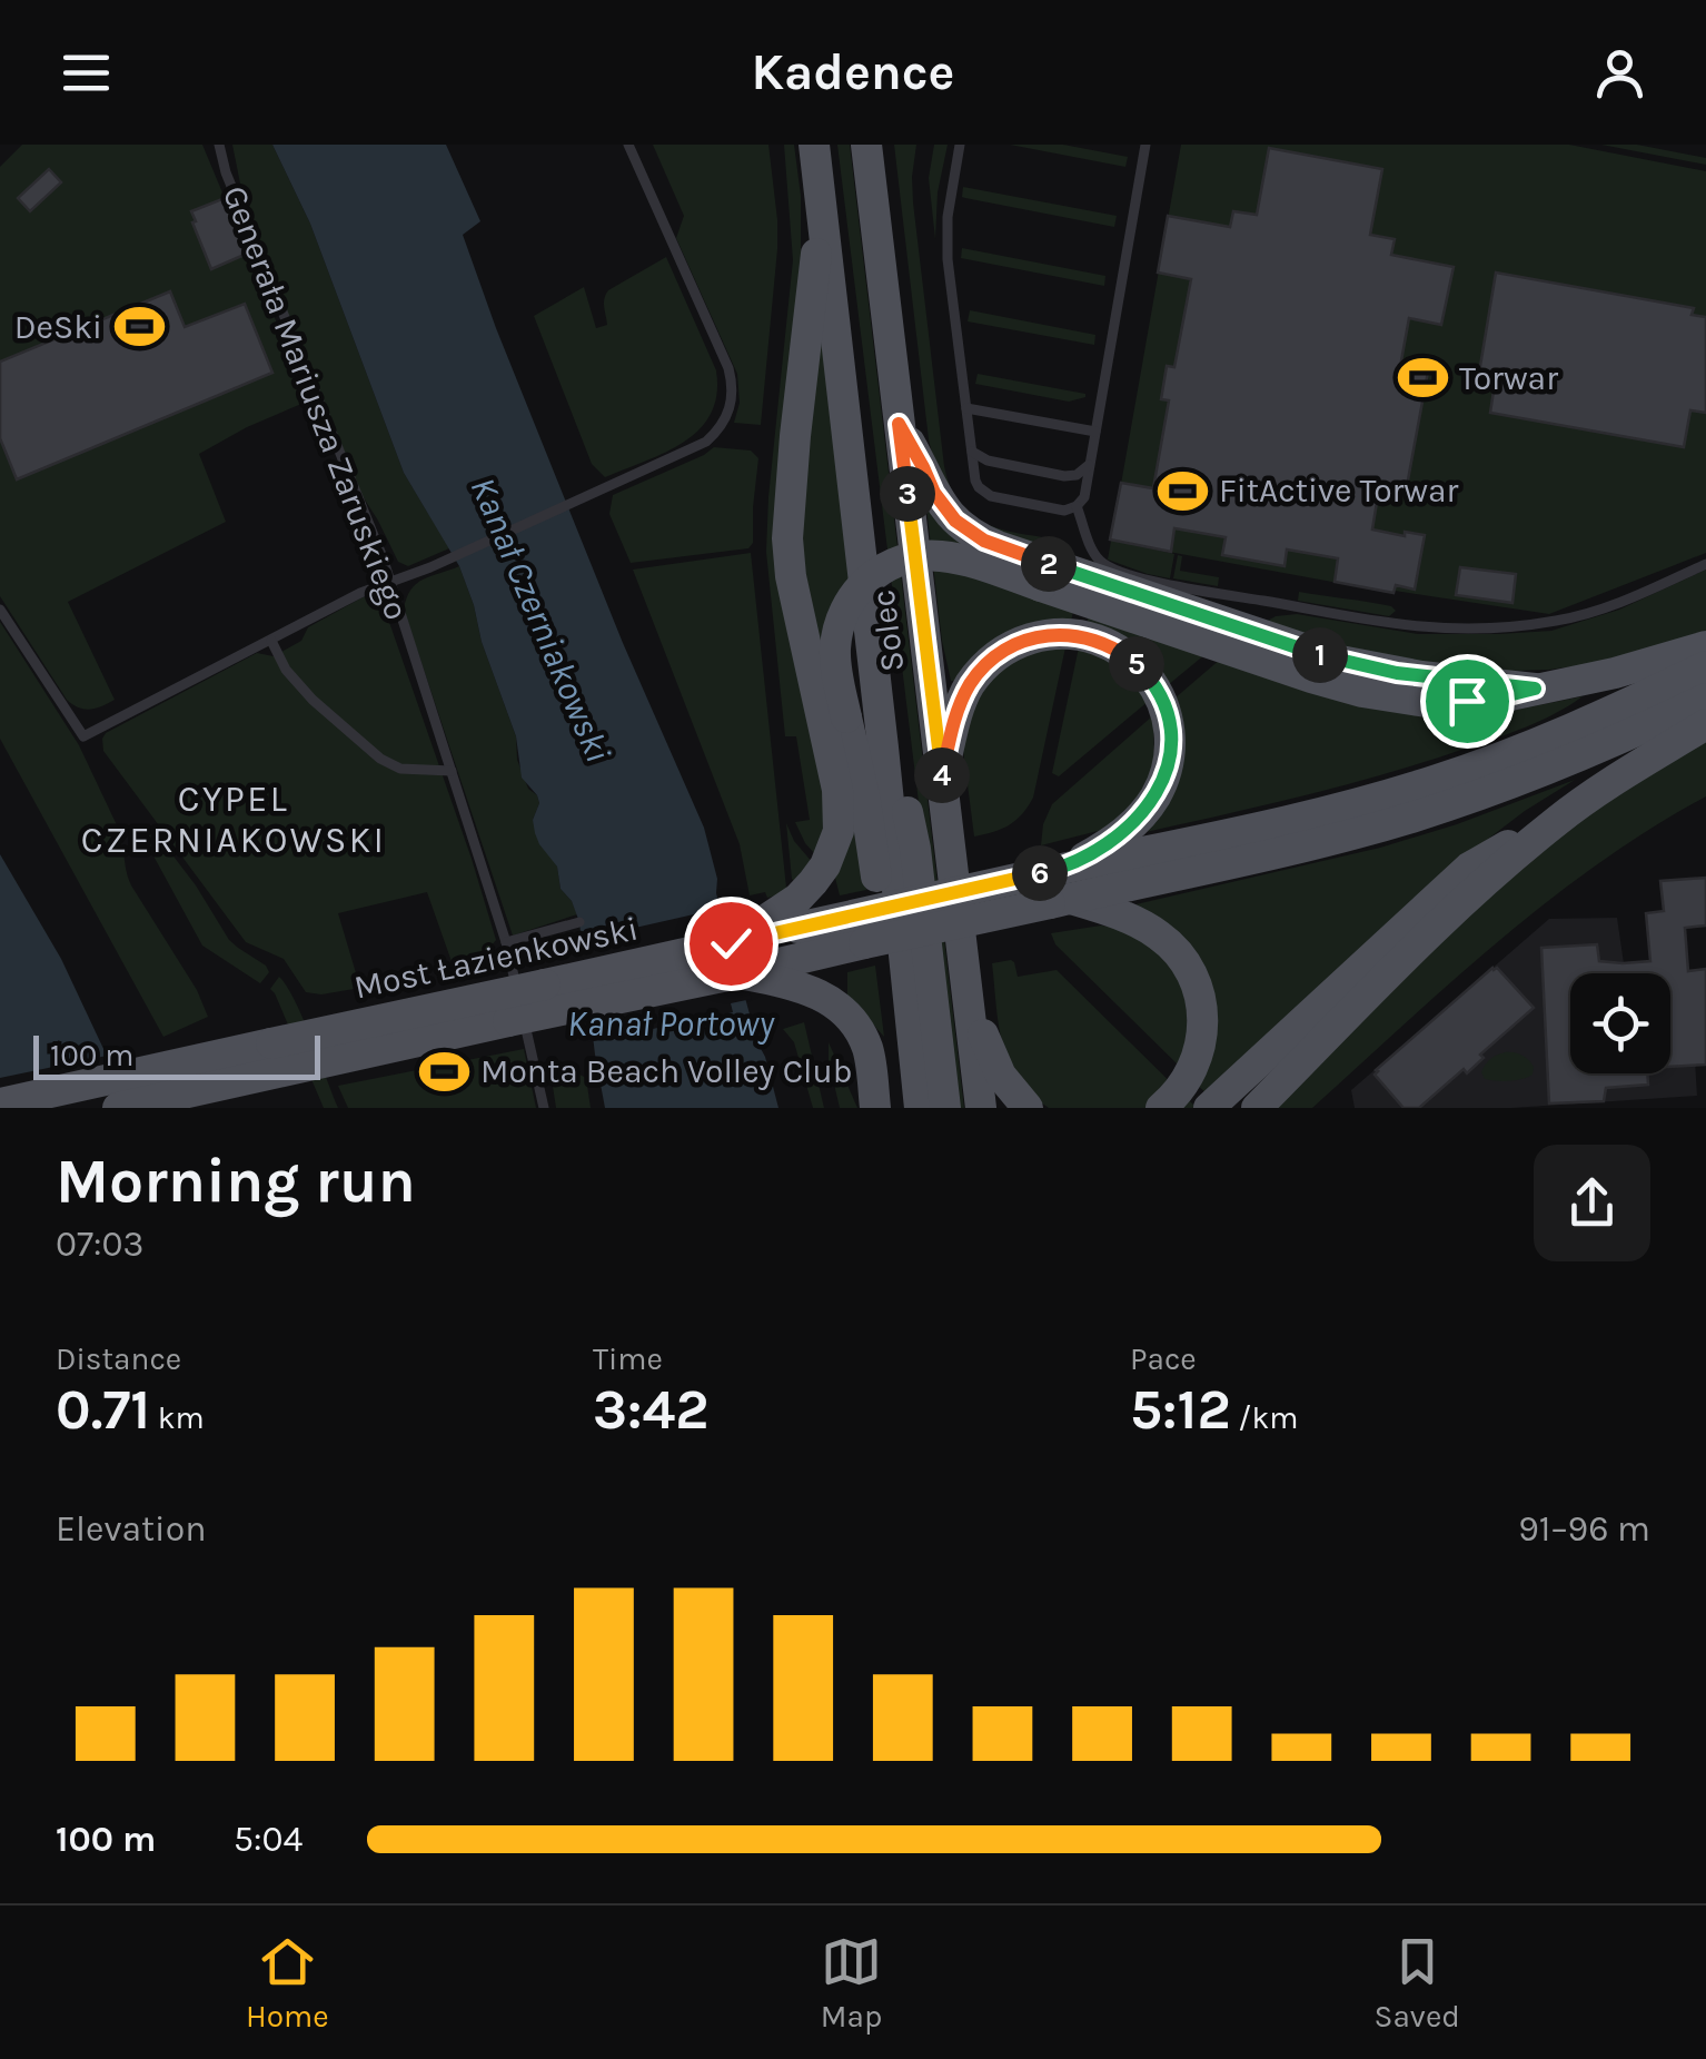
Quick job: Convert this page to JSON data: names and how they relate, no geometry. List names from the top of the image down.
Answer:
{
  "streets": {
    "main road": ["Solec", "Most Łazienkowski"],
    "lane": ["Generała Mariusza Zaruskiego"]
  },
  "districts": ["CYPEL CZERNIAKOWSKI"],
  "water": ["Kanał Czerniakowski", "Kanał Portowy"],
  "places": {
    "sports": [
      "DeSki",
      "Torwar",
      "FitActive Torwar",
      "Monta Beach Volley Club"
    ]
  },
  "scale_bar": "100 m",
  "page": {
    "header": "Kadence",
    "pins": [
      "3",
      "2",
      "1",
      "5",
      "4",
      "6"
    ],
    "scale": "100 m",
    "heading": ["Morning run", "07:03"],
    "stats": [
      ["Distance", "0.71 km"],
      ["Time", "3:42"],
      ["Pace", "5:12 /km"]
    ],
    "chart": ["Elevation", "91–96 m"],
    "list": [
      {
        "name": "100 m",
        "note": "5:04"
      }
    ],
    "tabs": ["Home", "Map", "Saved"]
  }
}
